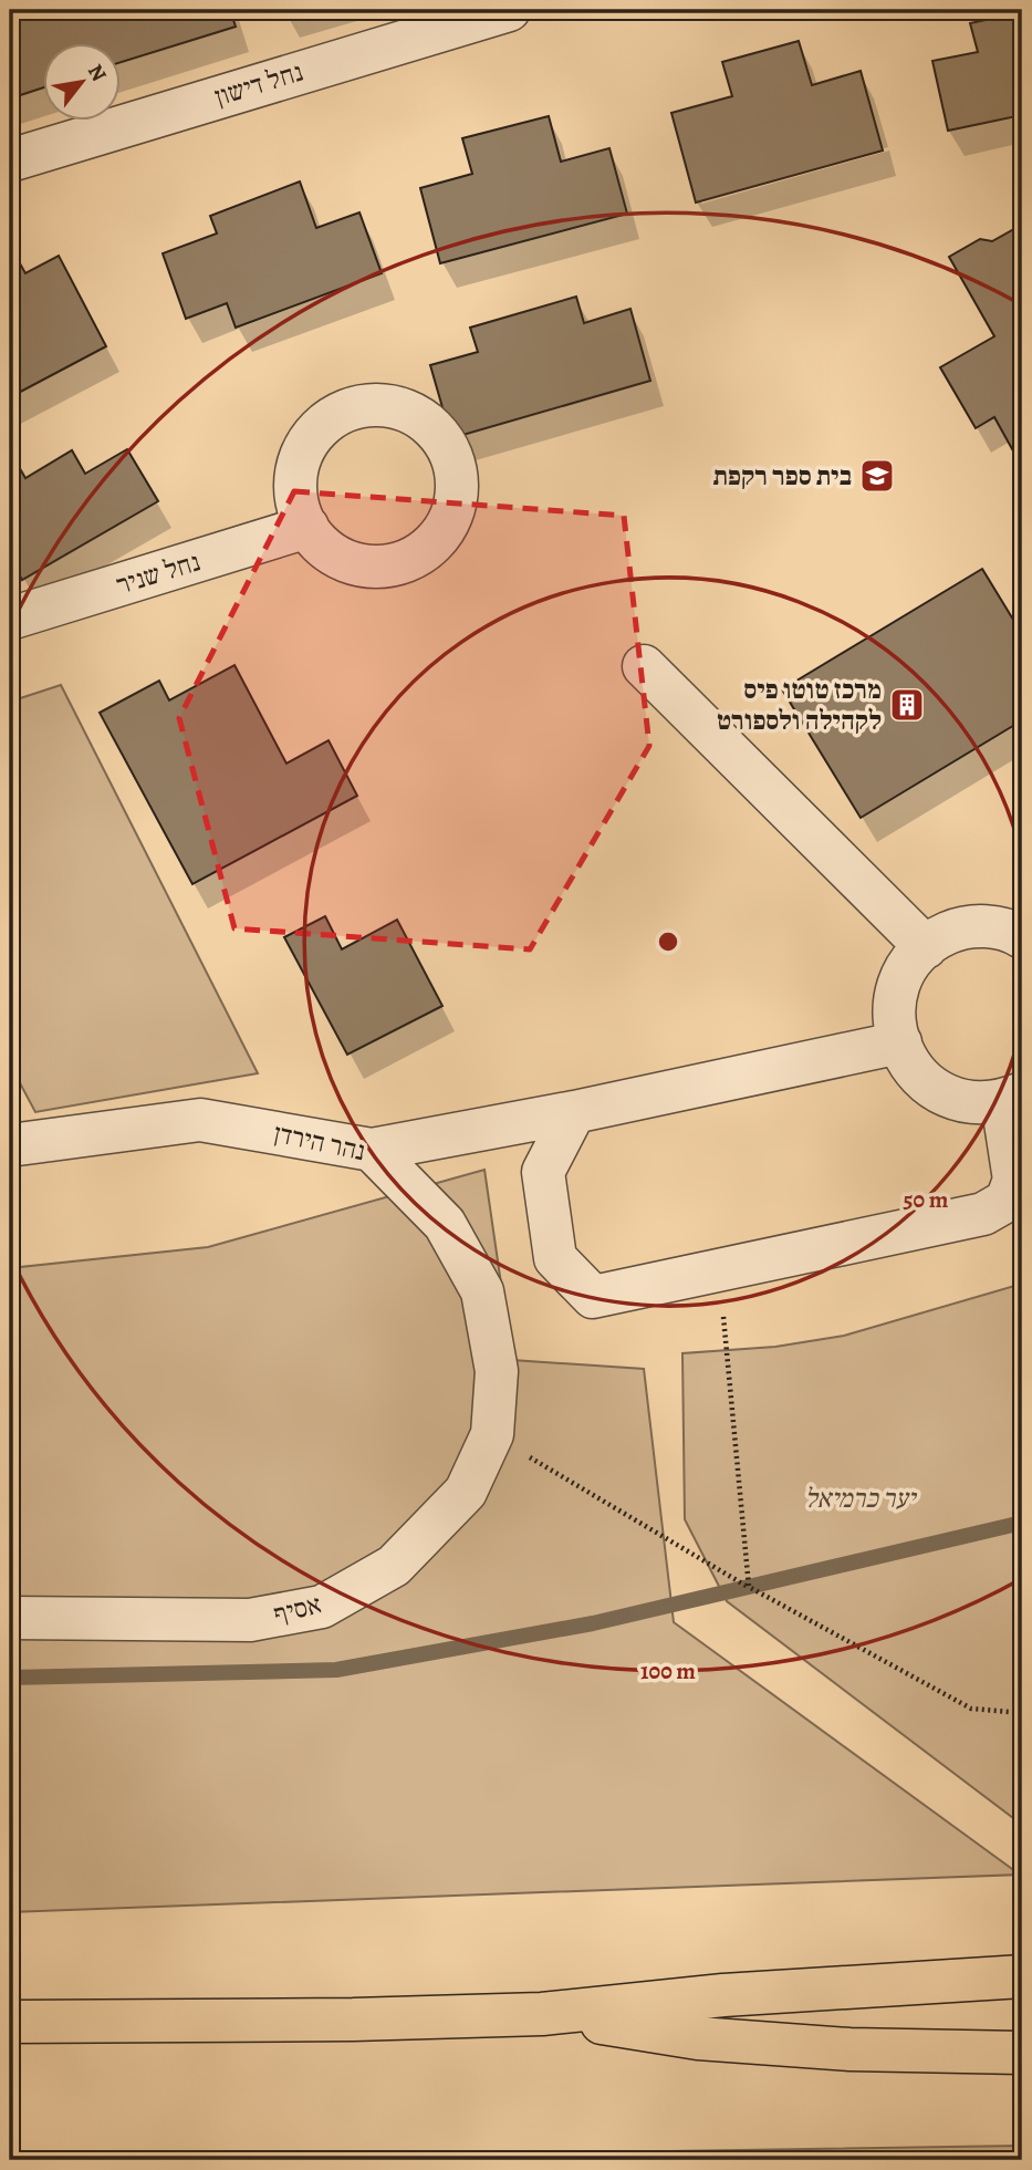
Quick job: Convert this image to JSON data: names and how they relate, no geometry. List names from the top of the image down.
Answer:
{
  "streets": {
    "street": [
      "נחל דישון",
      "נחל שניר",
      "נהר הירדן",
      "אסיף"
    ]
  },
  "crossings": [
    ["נהר הירדן", "אסיף"]
  ],
  "parks": ["יער כרמיאל"],
  "places": {
    "school or university": ["בית ספר רקפת"],
    "building": ["מרכז טוטו פיס לקהילה ולספורט"]
  },
  "north": "top right",
  "rings": ["50 m", "100 m"]
}
